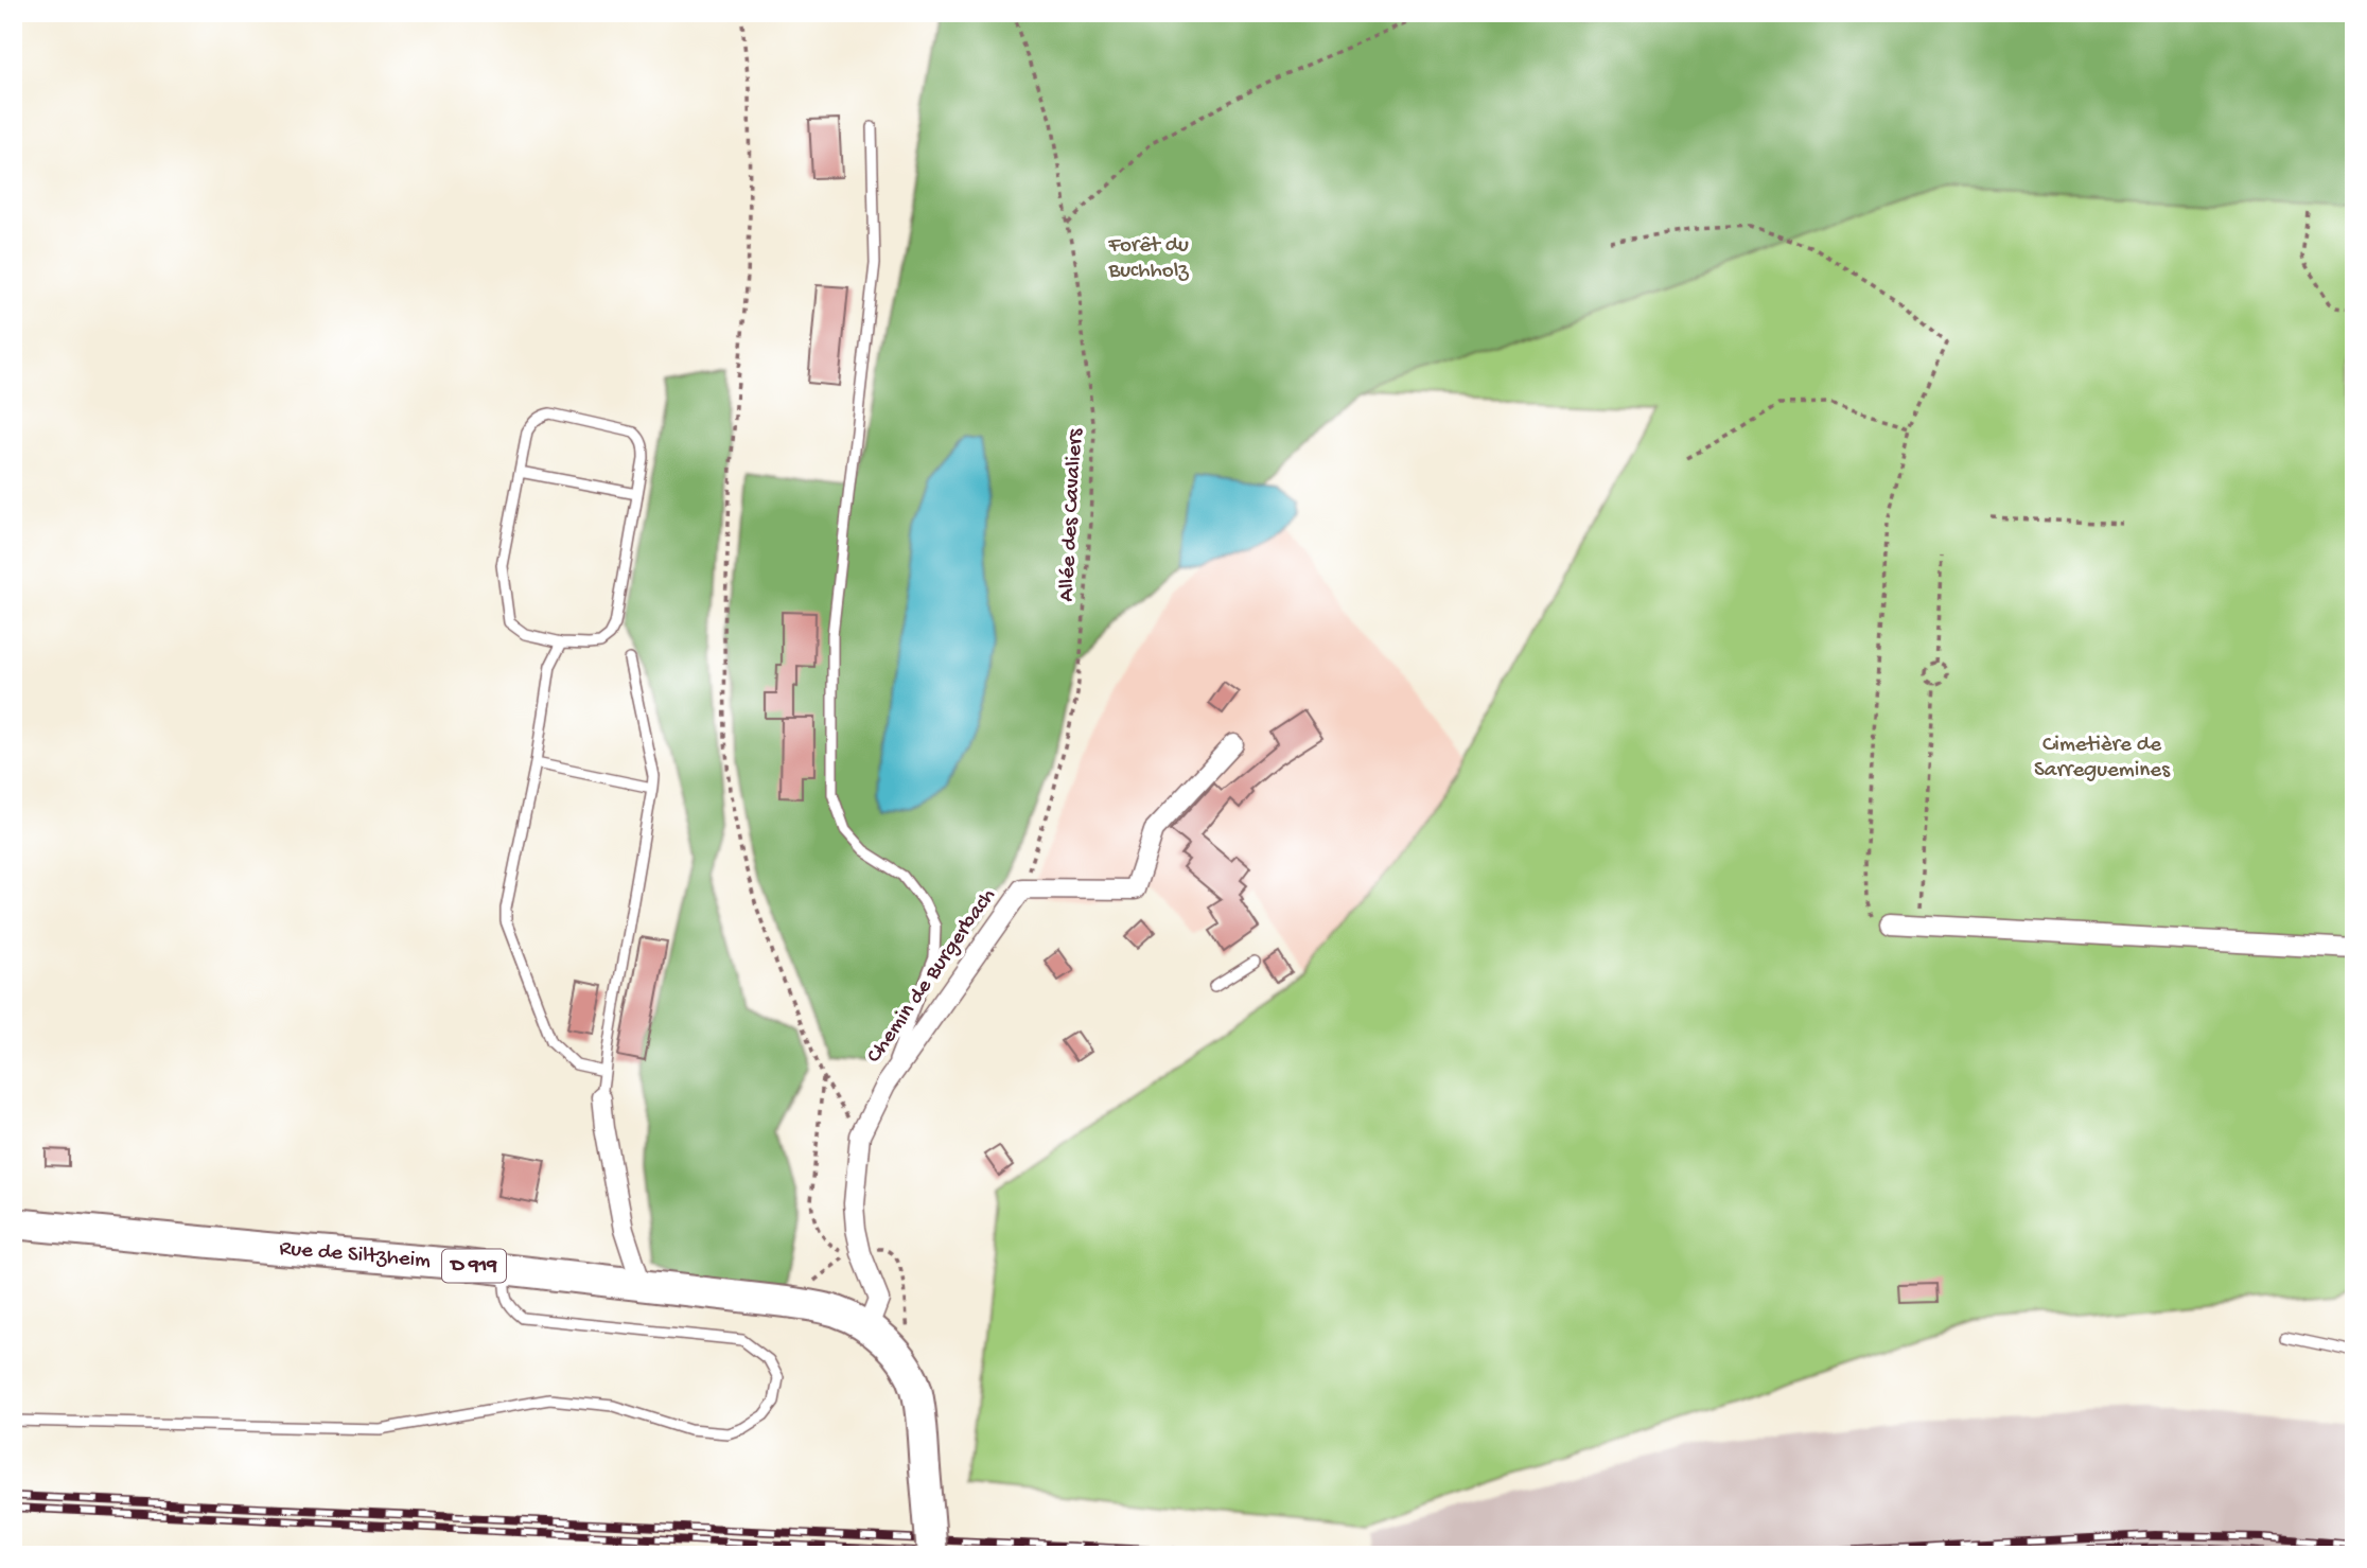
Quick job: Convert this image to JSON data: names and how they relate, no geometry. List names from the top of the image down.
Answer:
{
  "streets": {
    "main road": ["Rue de Siltzheim", "D 919"],
    "street": ["Chemin de Burgerbach"],
    "path": ["Allée des Cavaliers"]
  },
  "crossings": [
    ["Allée des Cavaliers", "Chemin de Burgerbach"],
    ["Chemin de Burgerbach", "Rue de Siltzheim"],
    ["Chemin de Burgerbach", "D 919"],
    ["Rue de Siltzheim", "D 919"]
  ],
  "parks": ["Forêt du Buchholz", "Cimetière de Sarreguemines"]
}
